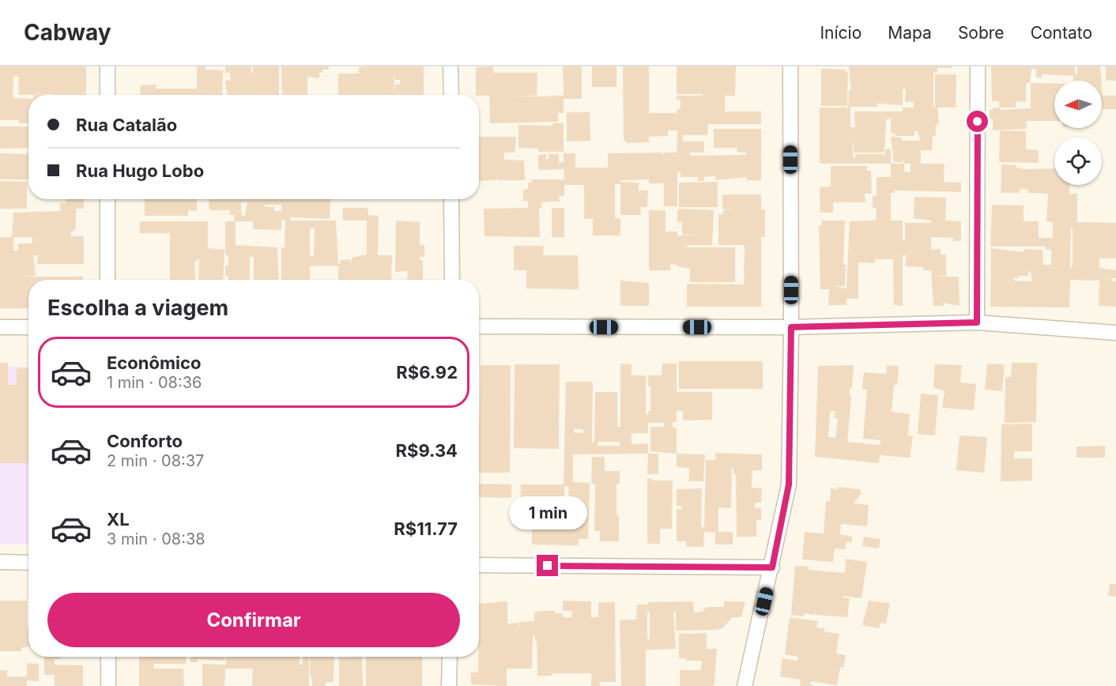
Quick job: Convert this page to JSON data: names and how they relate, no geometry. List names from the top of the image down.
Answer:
{
  "north": "left",
  "page": {
    "header": "Cabway",
    "nav": [
      "Início",
      "Mapa",
      "Sobre",
      "Contato"
    ],
    "banner": ["Rua Catalão", "Rua Hugo Lobo"],
    "heading": "Escolha a viagem",
    "list": [
      {
        "name": "Econômico",
        "note": "1 min · 08:36",
        "value": "R$6.92"
      },
      {
        "name": "Conforto",
        "note": "2 min · 08:37",
        "value": "R$9.34"
      },
      {
        "name": "XL",
        "note": "3 min · 08:38",
        "value": "R$11.77"
      }
    ],
    "bubble": "1 min",
    "buttons": "Confirmar"
  }
}
